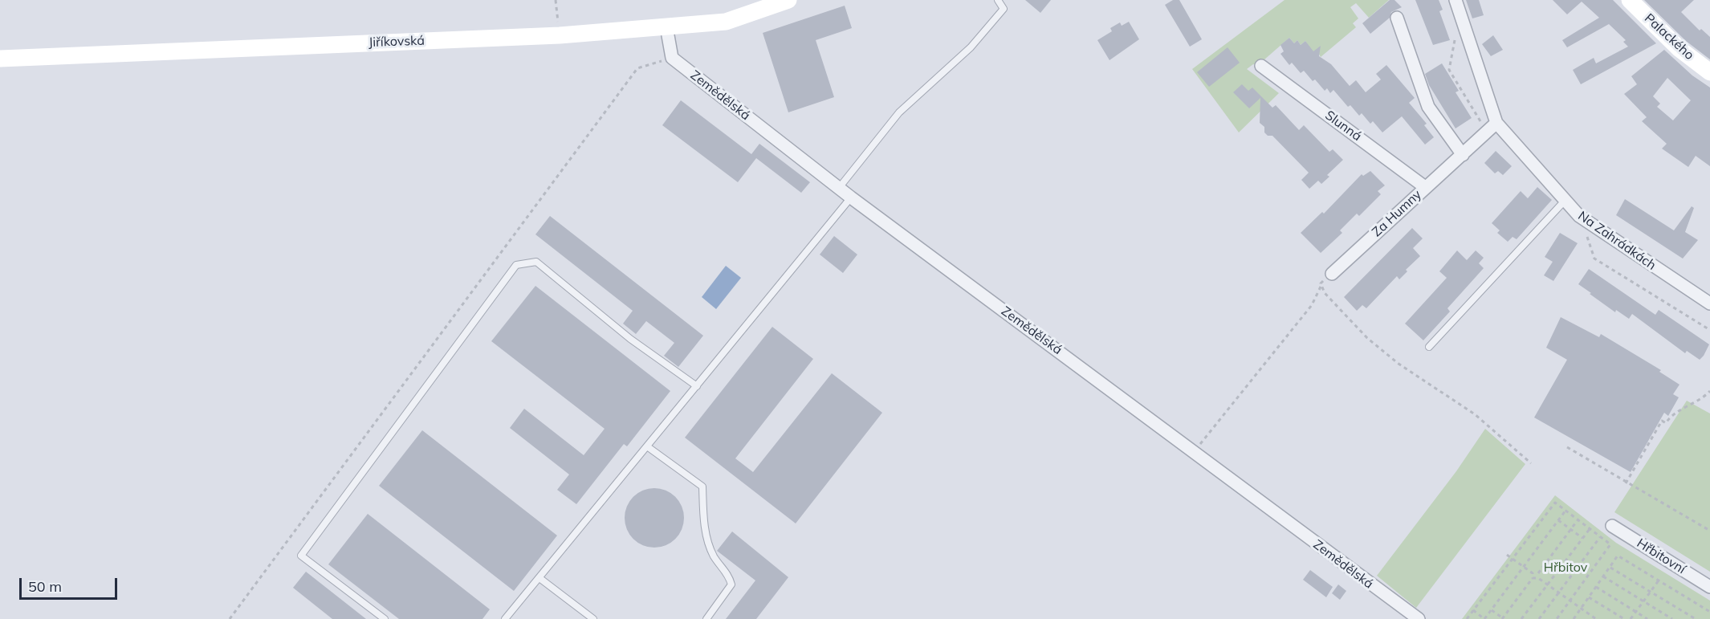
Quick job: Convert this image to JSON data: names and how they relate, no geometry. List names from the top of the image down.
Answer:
{
  "streets": {
    "street": [
      "Palackého",
      "Jiříkovská",
      "Zemědělská",
      "Slunná",
      "Za Humny",
      "Na Zahrádkách",
      "Hřbitovní"
    ]
  },
  "crossings": [
    ["Slunná", "Za Humny"]
  ],
  "parks": ["Hřbitov"],
  "scale_bar": "50 m"
}
